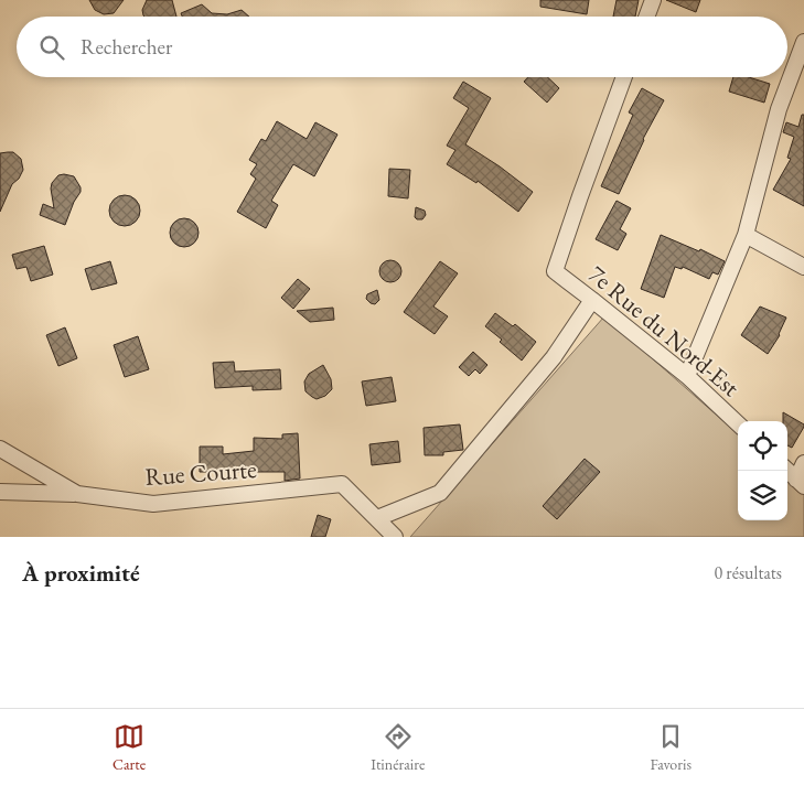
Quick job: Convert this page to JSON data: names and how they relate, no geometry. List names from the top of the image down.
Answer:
{
  "streets": {
    "street": ["7e Rue du Nord-Est", "Rue Courte"]
  },
  "page": {
    "search": "Rechercher",
    "heading": ["À proximité", "0 résultats"],
    "nav": ["Carte", "Itinéraire", "Favoris"]
  }
}
